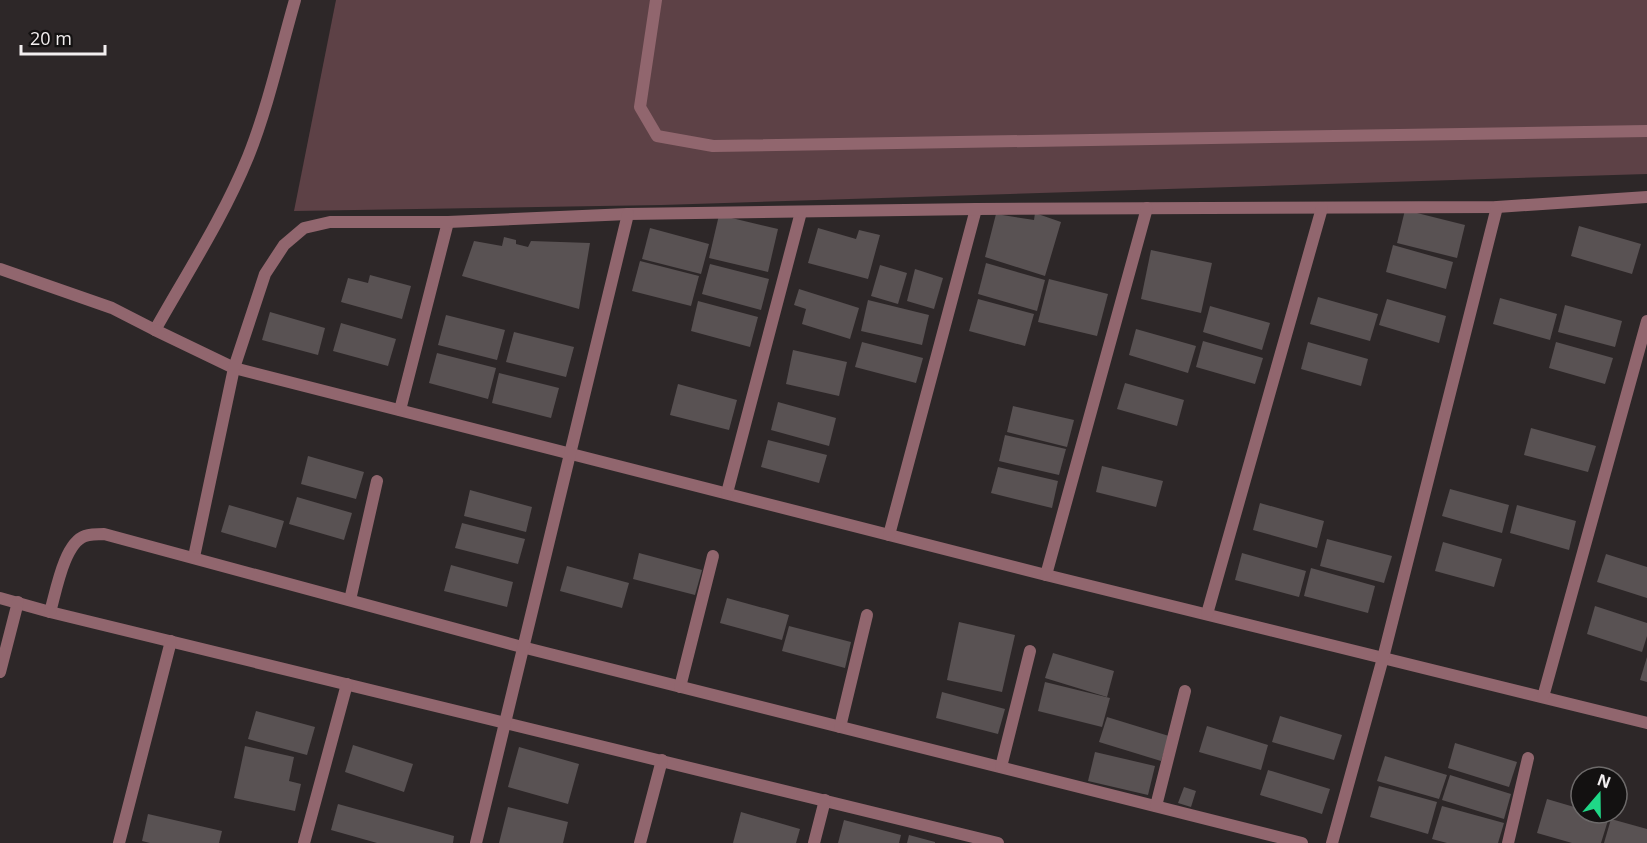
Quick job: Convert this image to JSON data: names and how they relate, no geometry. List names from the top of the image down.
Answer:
{
  "scale_bar": "20 m",
  "north": "top"
}
